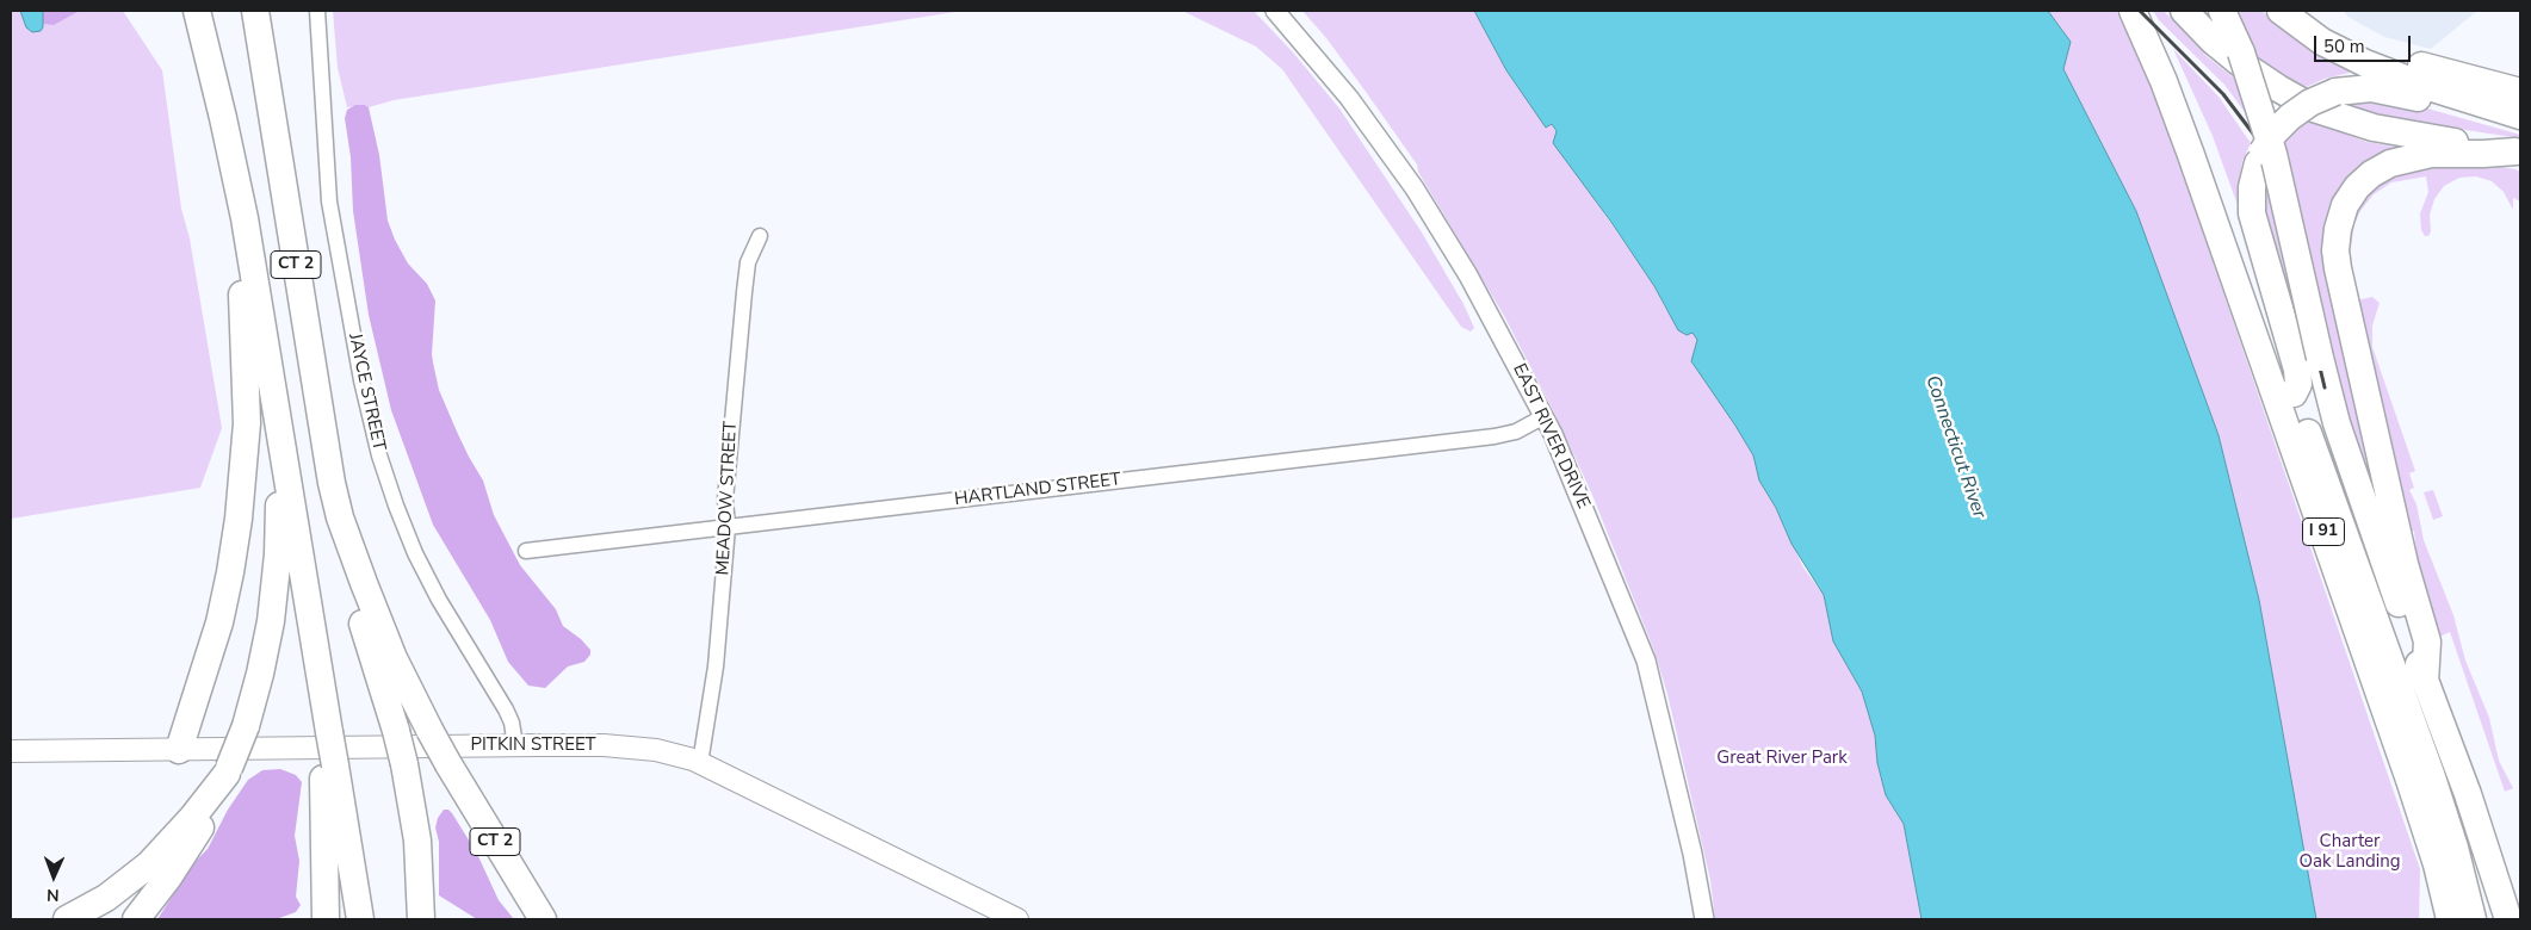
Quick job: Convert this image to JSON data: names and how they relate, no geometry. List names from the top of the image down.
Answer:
{
  "streets": {
    "highway": ["CT 2", "I 91"],
    "main road": ["PITKIN STREET"],
    "street": [
      "JAYCE STREET",
      "EAST RIVER DRIVE",
      "HARTLAND STREET",
      "MEADOW STREET"
    ]
  },
  "crossings": [
    ["JAYCE STREET", "PITKIN STREET"],
    ["EAST RIVER DRIVE", "HARTLAND STREET"],
    ["HARTLAND STREET", "MEADOW STREET"],
    ["MEADOW STREET", "PITKIN STREET"]
  ],
  "water": ["Connecticut River"],
  "parks": ["Great River Park", "Charter Oak Landing"],
  "scale_bar": "50 m",
  "north": "bottom"
}
